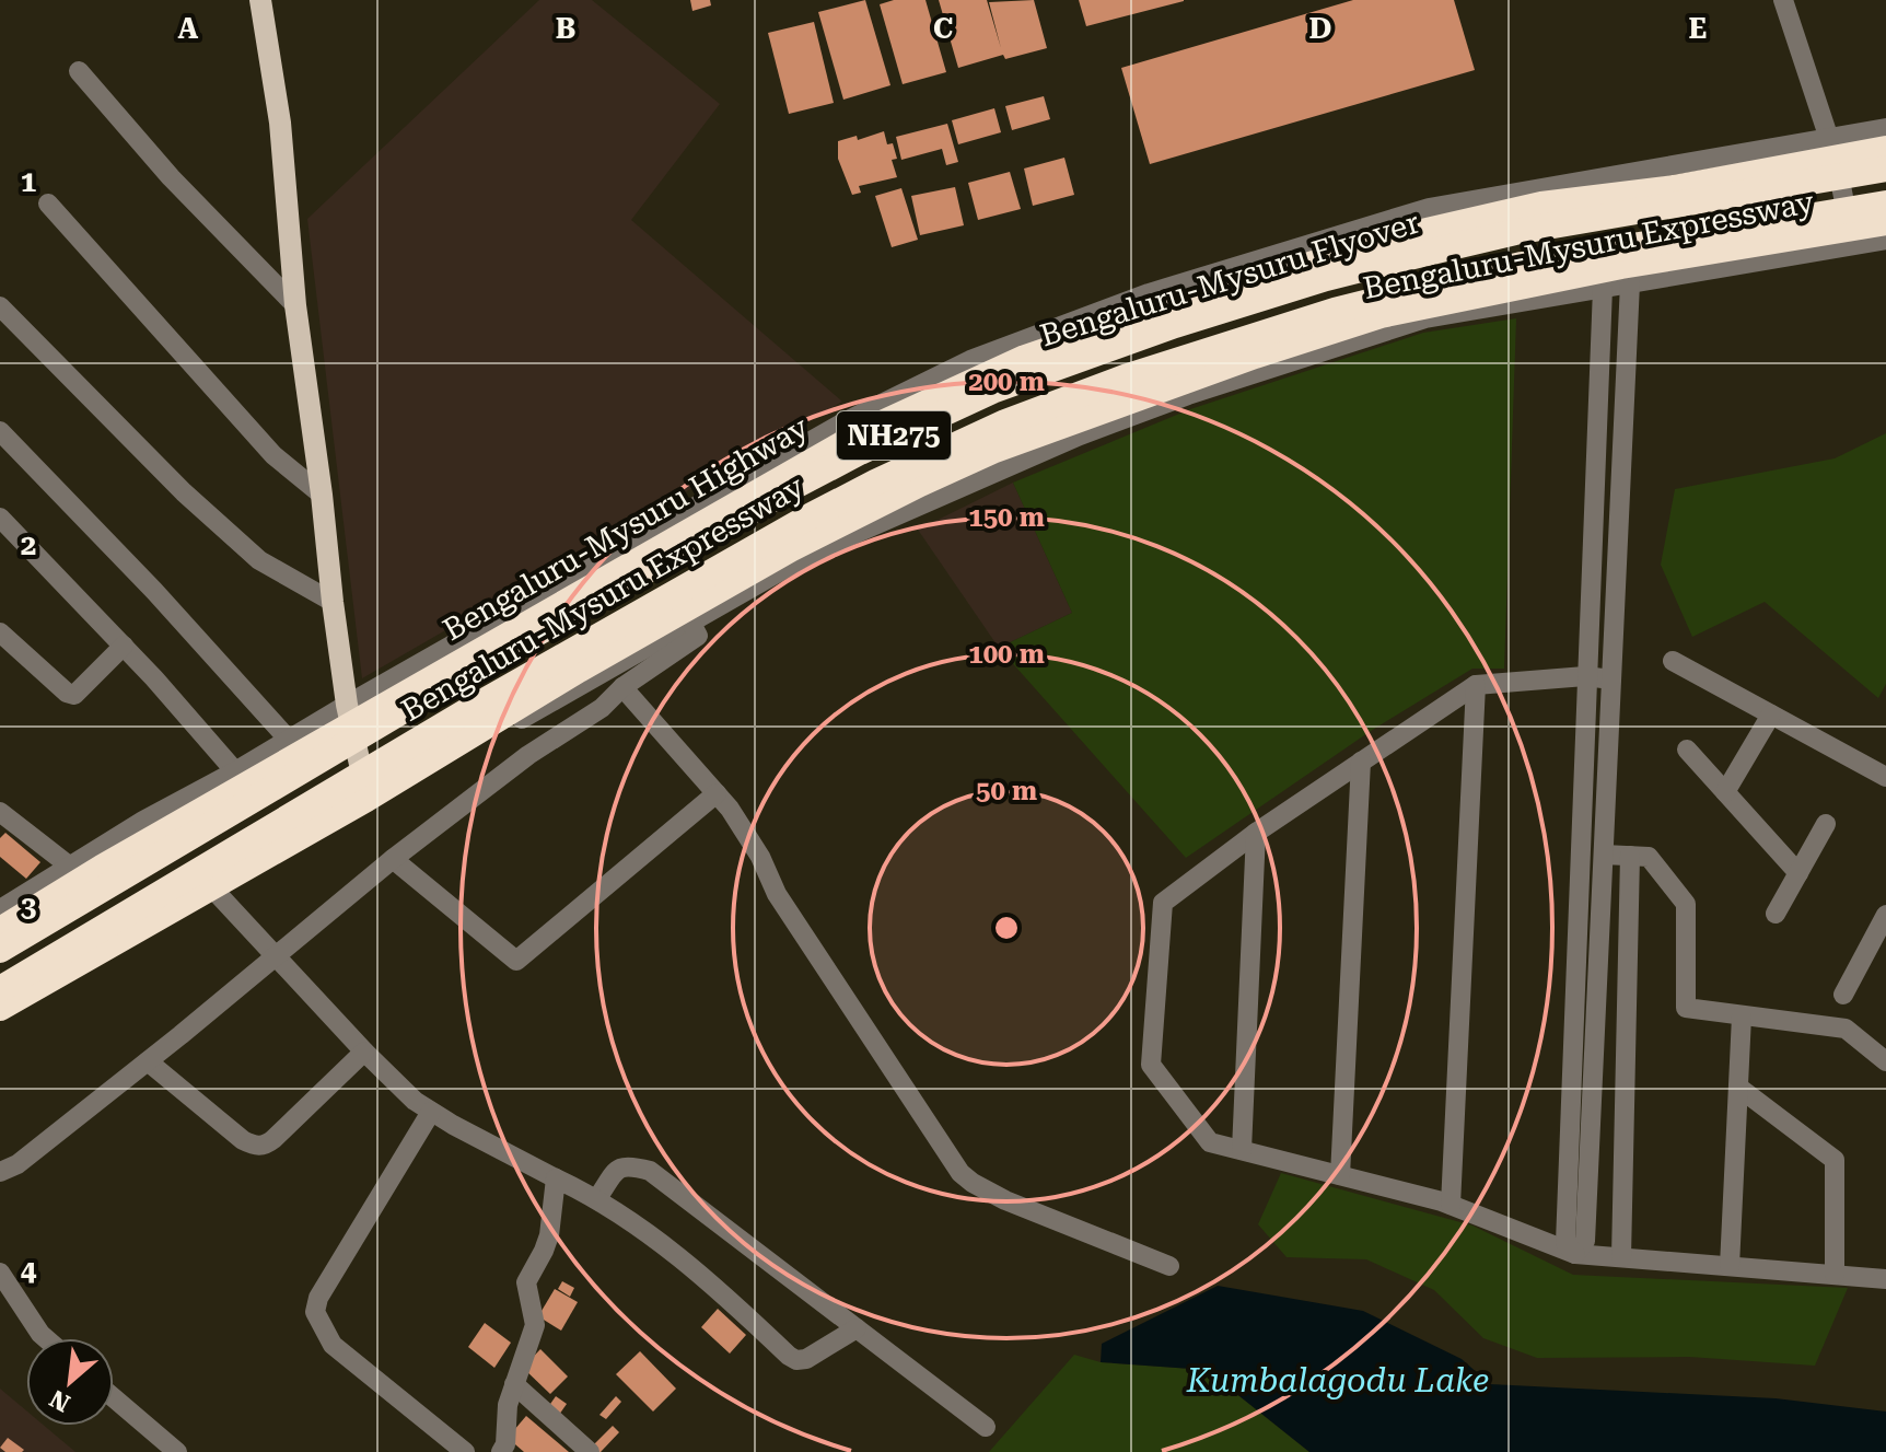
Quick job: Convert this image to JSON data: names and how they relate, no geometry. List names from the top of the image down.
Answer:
{
  "streets": {
    "highway": [
      "Bengaluru-Mysuru Expressway",
      "Bengaluru-Mysuru Flyover",
      "NH275",
      "Bengaluru-Mysuru Highway"
    ]
  },
  "crossings": [
    ["NH275", "Bengaluru-Mysuru Highway"]
  ],
  "water": ["Kumbalagodu Lake"],
  "north": "bottom left",
  "grid": {
    "columns": [
      "A",
      "B",
      "C",
      "D",
      "E"
    ],
    "rows": [
      "1",
      "2",
      "3",
      "4"
    ]
  },
  "rings": [
    "200 m",
    "150 m",
    "100 m",
    "50 m"
  ]
}
